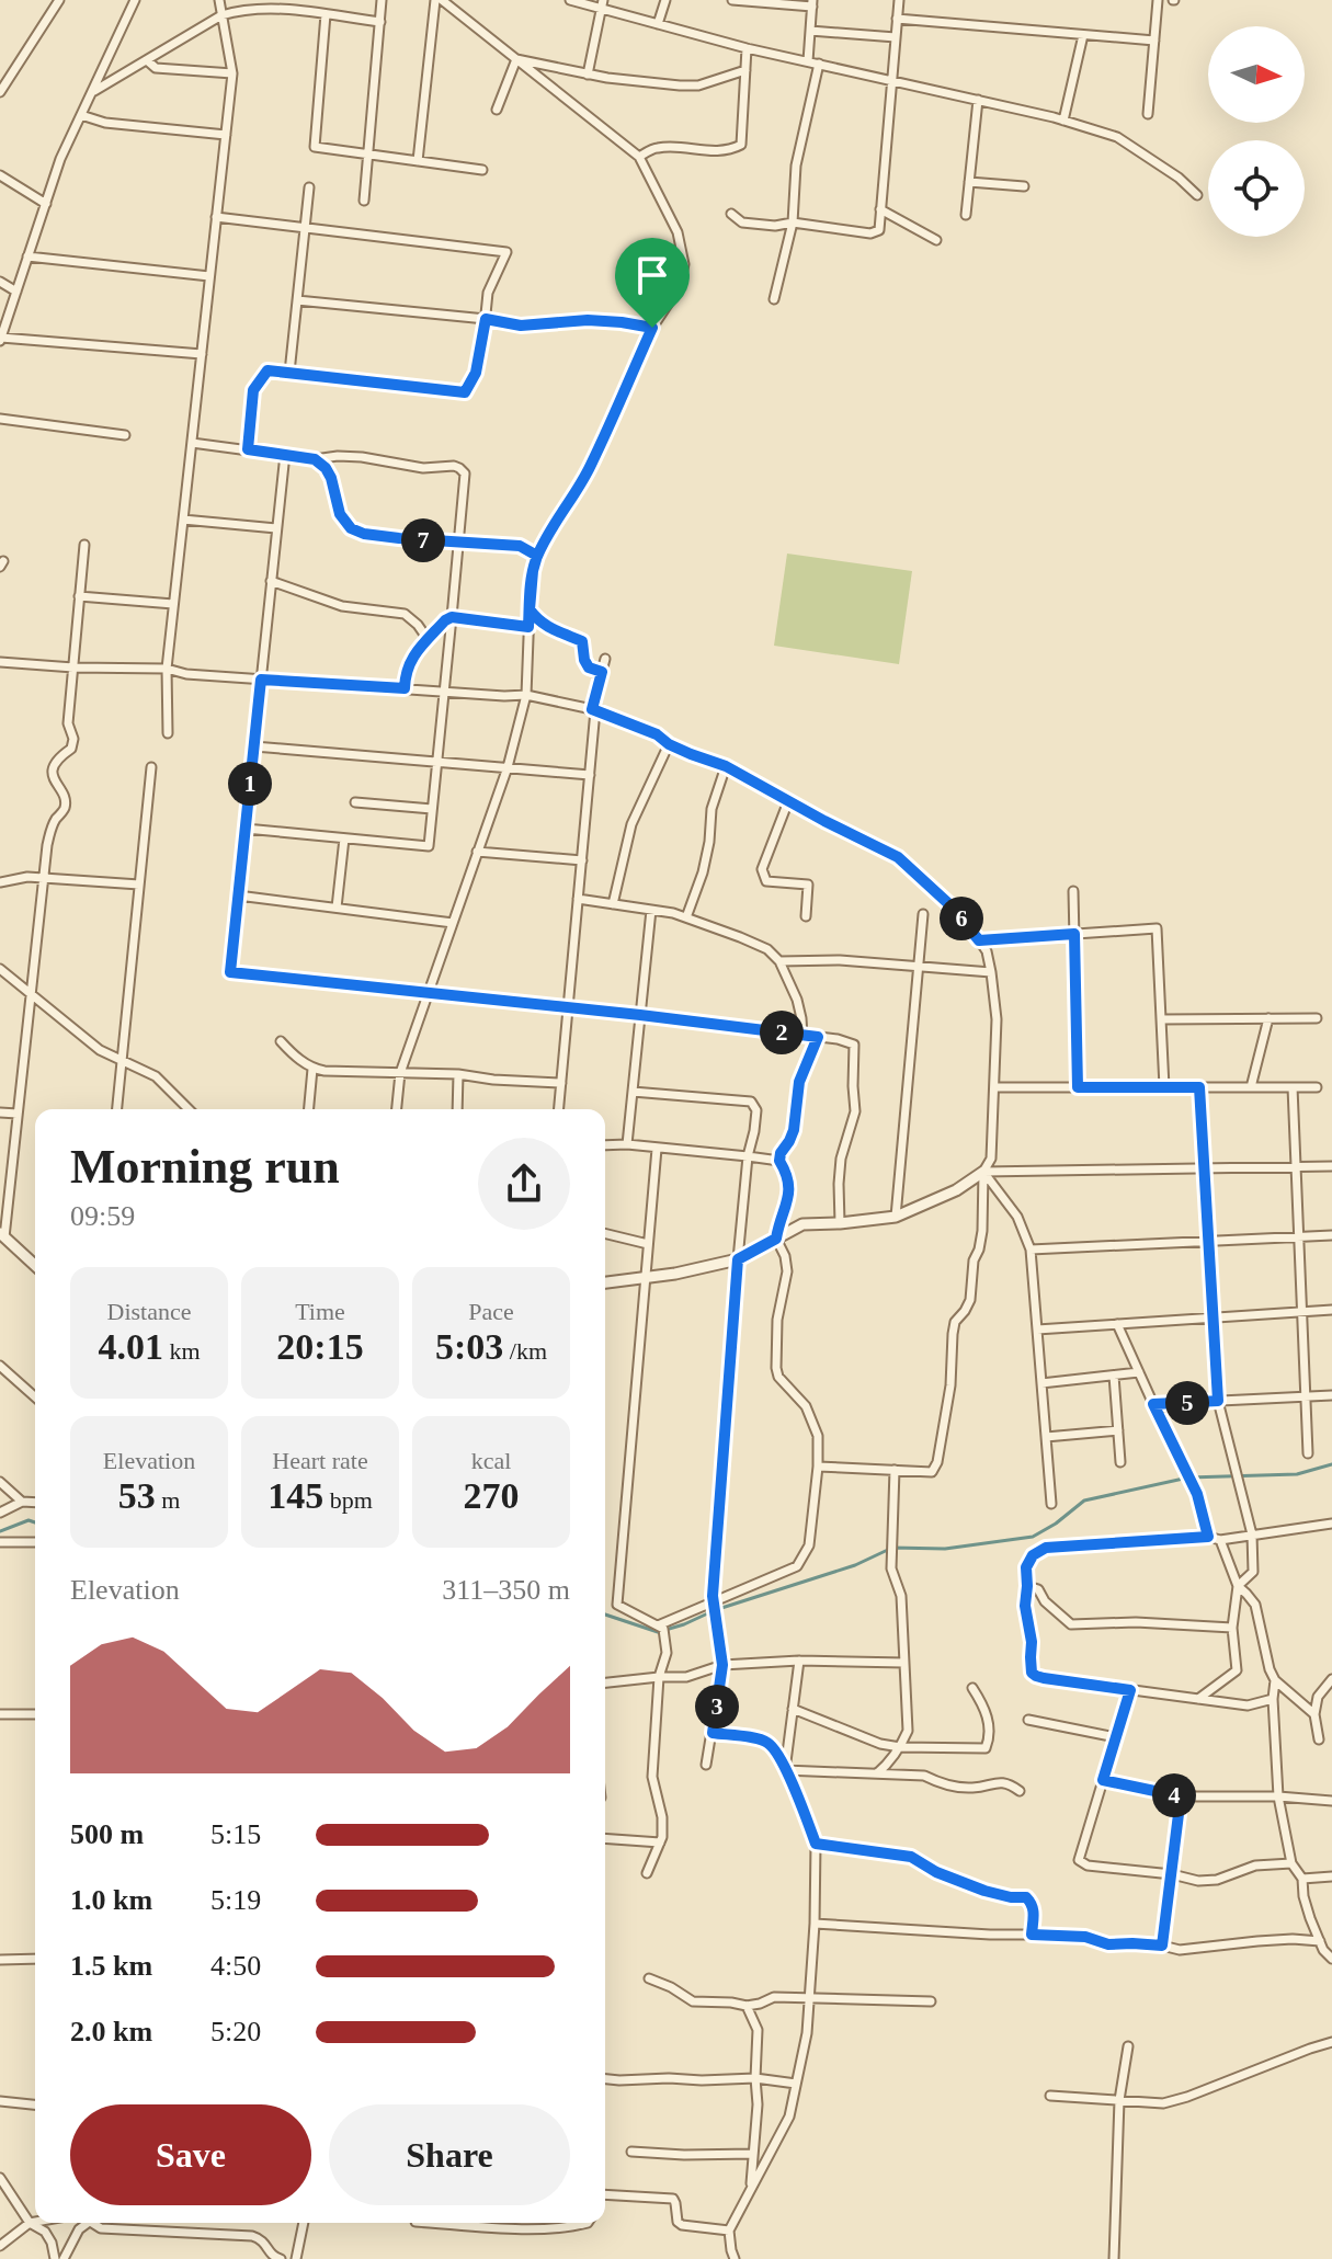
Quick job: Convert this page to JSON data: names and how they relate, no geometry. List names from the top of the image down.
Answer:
{
  "north": "right",
  "page": {
    "pins": [
      "7",
      "1",
      "6",
      "2",
      "5",
      "3",
      "4"
    ],
    "heading": ["Morning run", "09:59"],
    "stats": [
      ["Distance", "4.01 km"],
      ["Time", "20:15"],
      ["Pace", "5:03 /km"],
      ["Elevation", "53 m"],
      ["Heart rate", "145 bpm"],
      ["kcal", "270"]
    ],
    "chart": ["Elevation", "311–350 m"],
    "list": [
      {
        "name": "500 m",
        "note": "5:15"
      },
      {
        "name": "1.0 km",
        "note": "5:19"
      },
      {
        "name": "1.5 km",
        "note": "4:50"
      },
      {
        "name": "2.0 km",
        "note": "5:20"
      }
    ],
    "buttons": ["Save", "Share"]
  }
}
